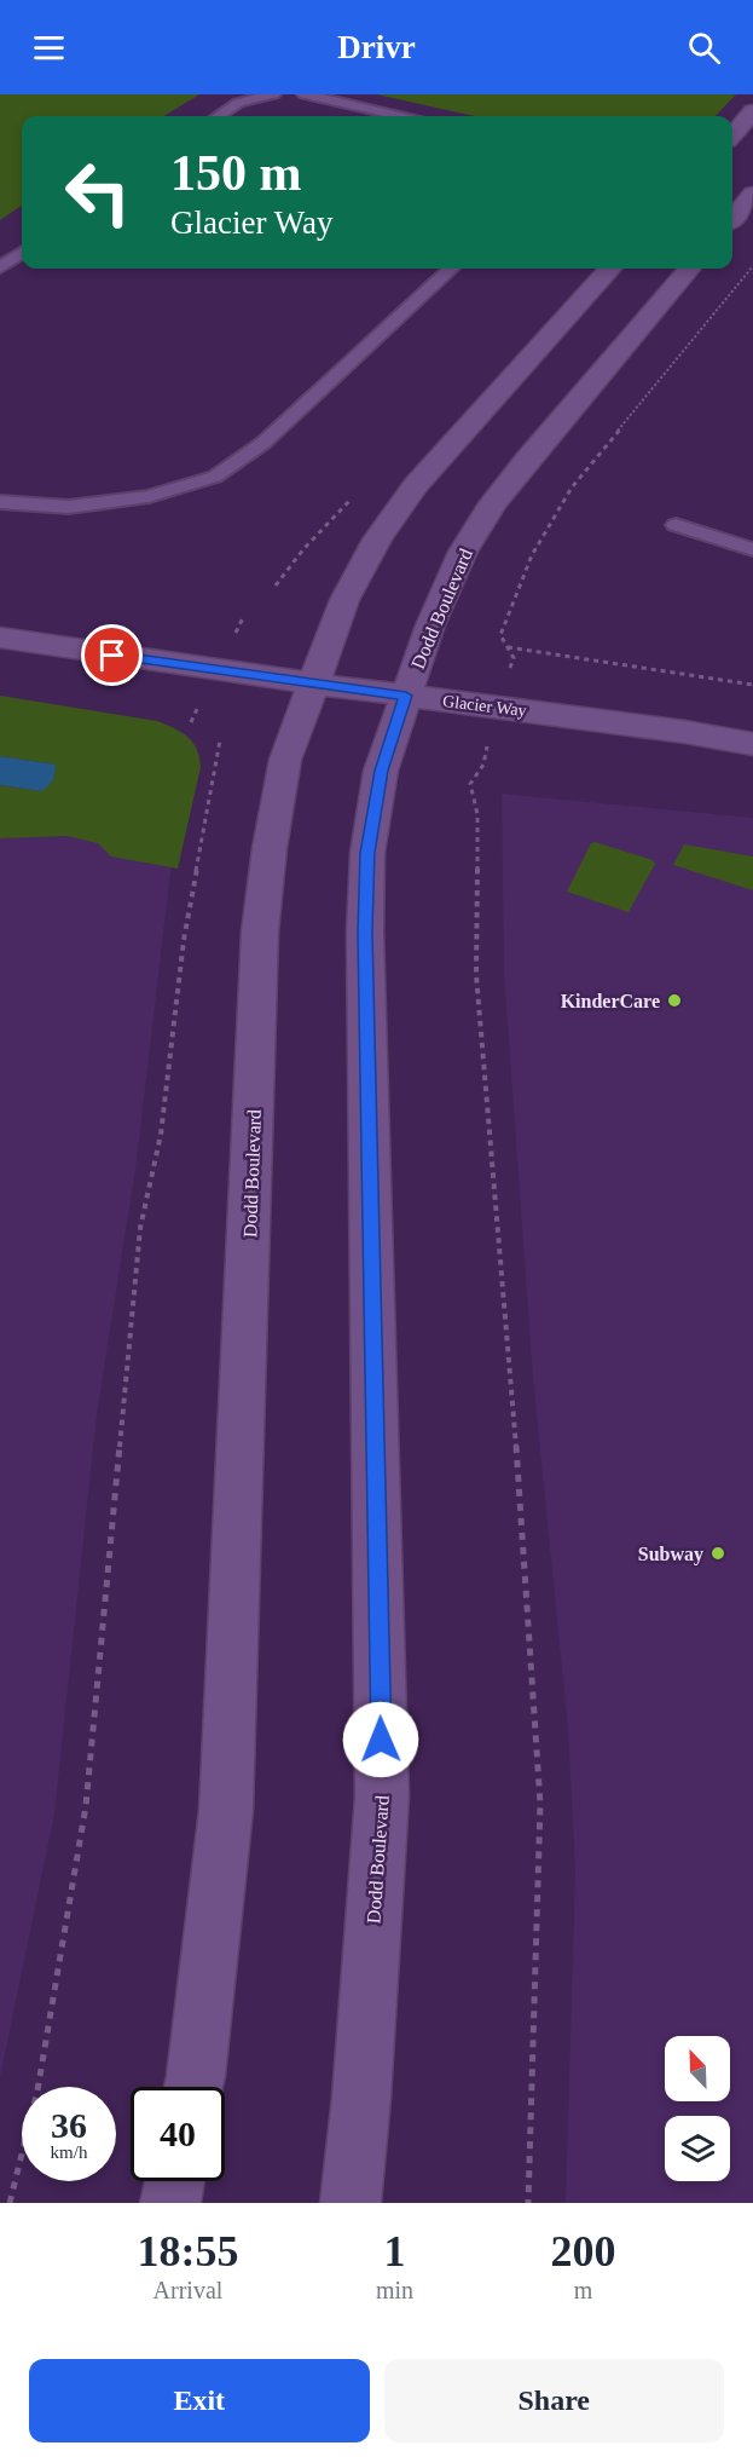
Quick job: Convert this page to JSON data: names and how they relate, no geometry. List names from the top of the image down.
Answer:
{
  "streets": {
    "street": ["Dodd Boulevard", "Glacier Way"]
  },
  "crossings": [
    ["Dodd Boulevard", "Glacier Way"]
  ],
  "places": ["KinderCare", "Subway"],
  "north": "top left",
  "page": {
    "header": "Drivr",
    "turn": ["150 m", "Glacier Way"],
    "speed": "36 km/h",
    "limit": "40",
    "eta": [
      "18:55",
      "Arrival",
      "1",
      "min",
      "200",
      "m"
    ],
    "buttons": ["Exit", "Share"]
  }
}
